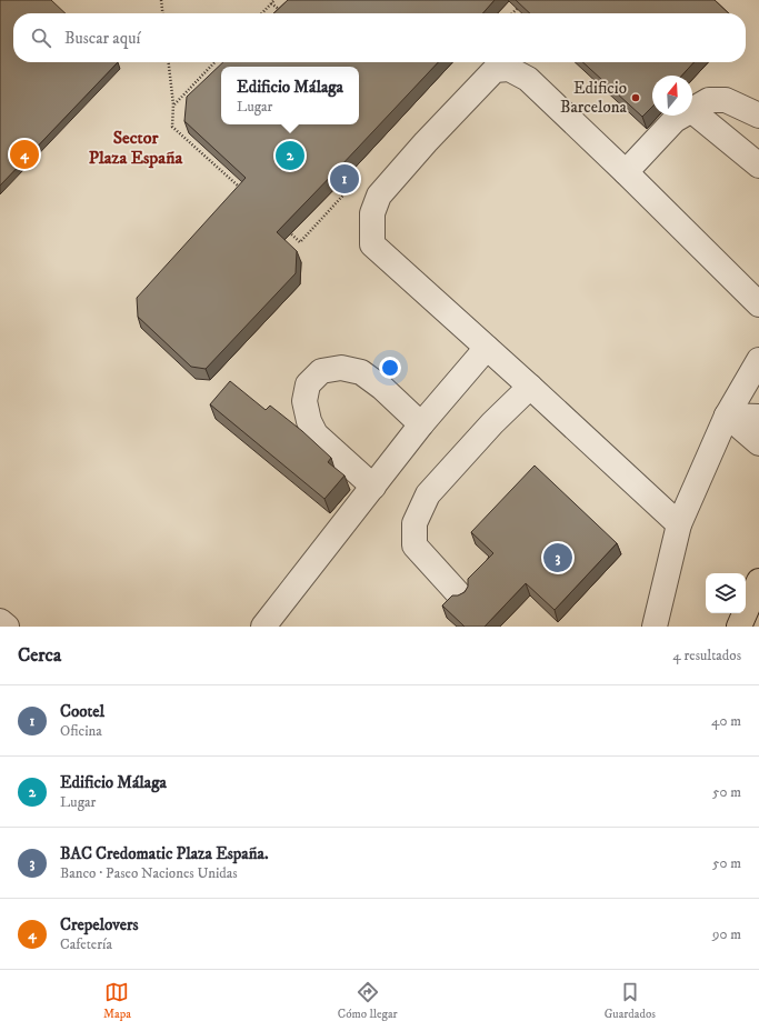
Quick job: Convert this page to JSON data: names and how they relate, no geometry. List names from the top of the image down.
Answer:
{
  "districts": ["Sector Plaza España"],
  "places": ["Edificio Barcelona"],
  "north": "top",
  "page": {
    "search": "Buscar aquí",
    "popup": ["Edificio Málaga", "Lugar"],
    "pins": [
      "4",
      "2",
      "1",
      "3"
    ],
    "heading": ["Cerca", "4 resultados"],
    "list": [
      {
        "mark": "1",
        "name": "Cootel",
        "note": "Oficina",
        "value": "40 m"
      },
      {
        "mark": "2",
        "name": "Edificio Málaga",
        "note": "Lugar",
        "value": "50 m"
      },
      {
        "mark": "3",
        "name": "BAC Credomatic Plaza España.",
        "note": "Banco · Paseo Naciones Unidas",
        "value": "50 m"
      },
      {
        "mark": "4",
        "name": "Crepelovers",
        "note": "Cafetería",
        "value": "90 m"
      }
    ],
    "nav": ["Mapa", "Cómo llegar", "Guardados"]
  }
}
